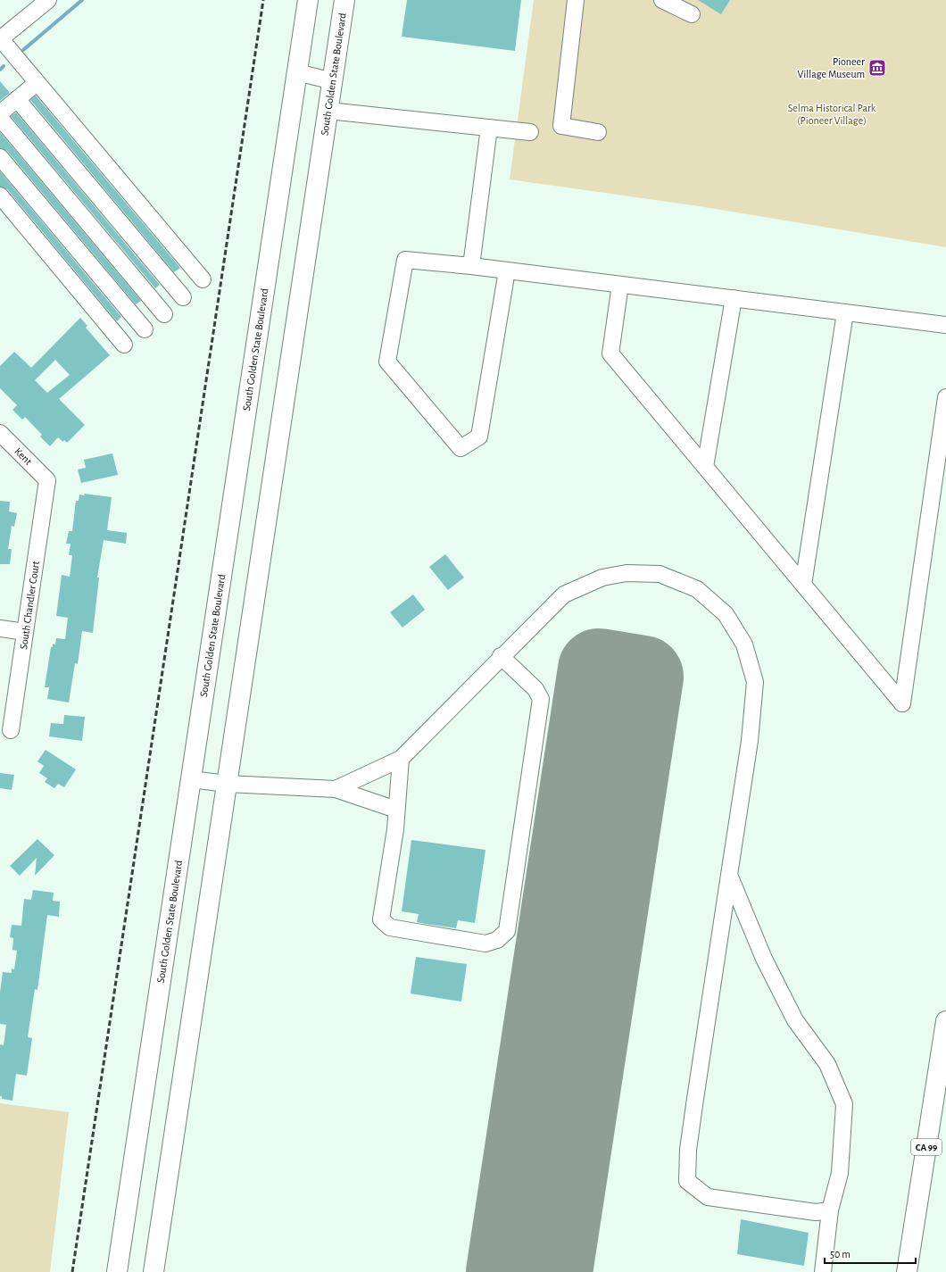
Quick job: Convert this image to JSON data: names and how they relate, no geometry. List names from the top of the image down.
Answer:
{
  "streets": {
    "main road": ["South Golden State Boulevard", "CA 99"],
    "street": ["Kent", "South Chandler Court"]
  },
  "crossings": [
    ["Kent", "South Chandler Court"]
  ],
  "parks": ["Selma Historical Park (Pioneer Village)"],
  "places": {
    "museum": ["Pioneer Village Museum"]
  },
  "scale_bar": "50 m"
}
